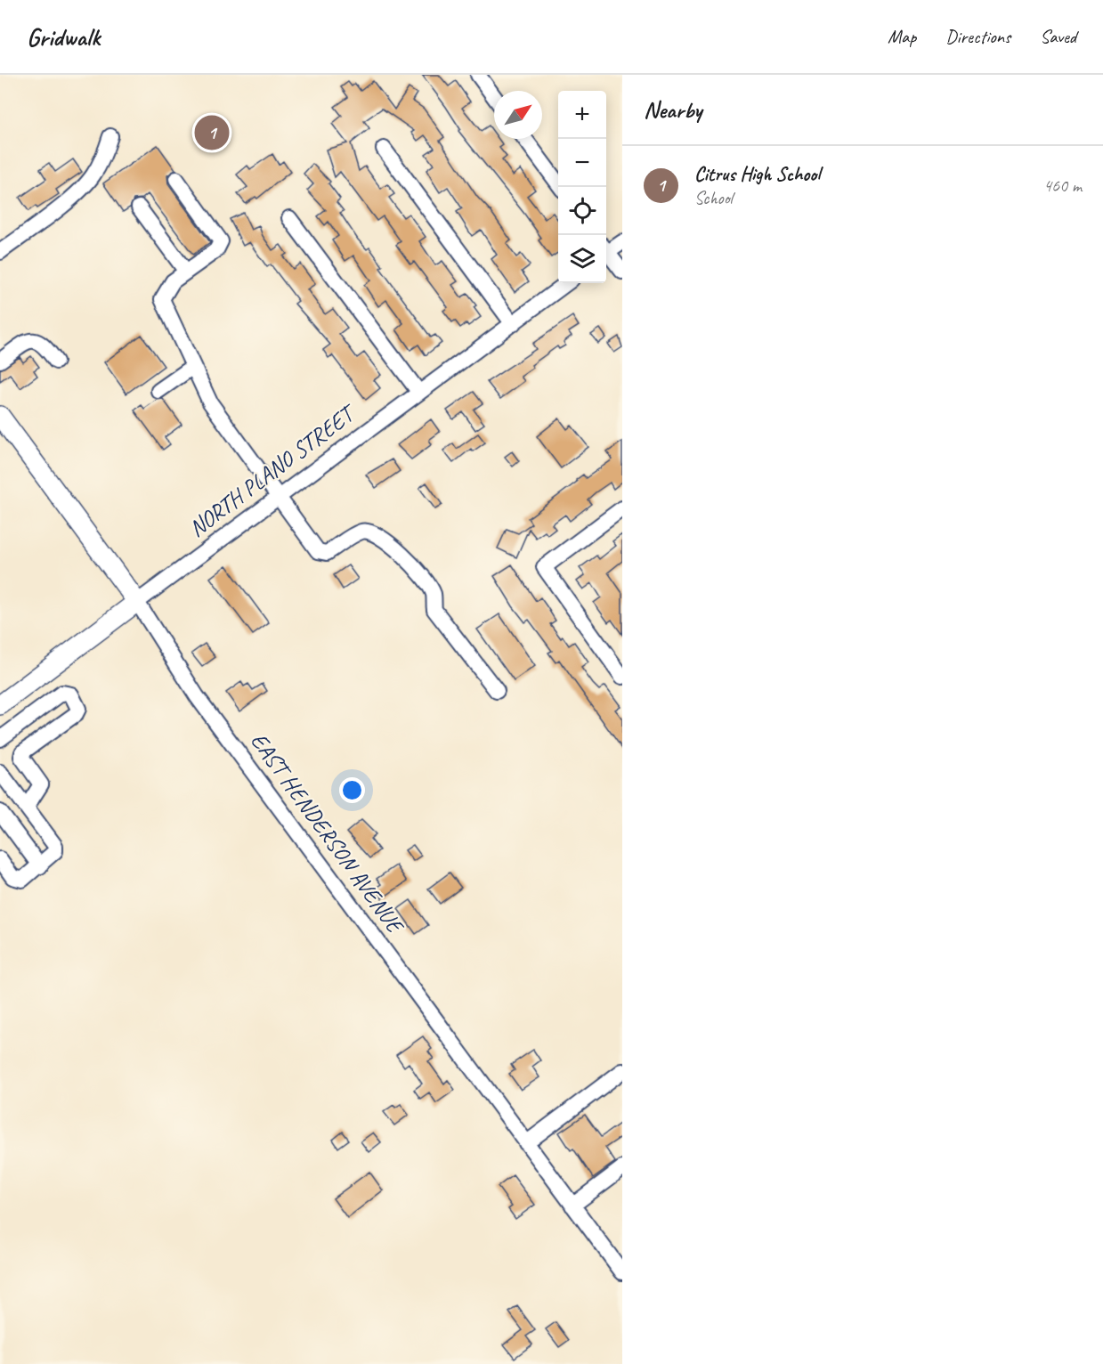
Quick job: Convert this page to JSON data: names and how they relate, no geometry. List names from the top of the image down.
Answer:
{
  "streets": {
    "main road": ["NORTH PLANO STREET", "EAST HENDERSON AVENUE"]
  },
  "crossings": [
    ["NORTH PLANO STREET", "EAST HENDERSON AVENUE"]
  ],
  "north": "top right",
  "page": {
    "header": "Gridwalk",
    "nav": ["Map", "Directions", "Saved"],
    "heading": "Nearby",
    "map_buttons": ["+", "−"],
    "pins": "1",
    "list": [
      {
        "mark": "1",
        "name": "Citrus High School",
        "note": "School",
        "value": "460 m"
      }
    ]
  }
}
